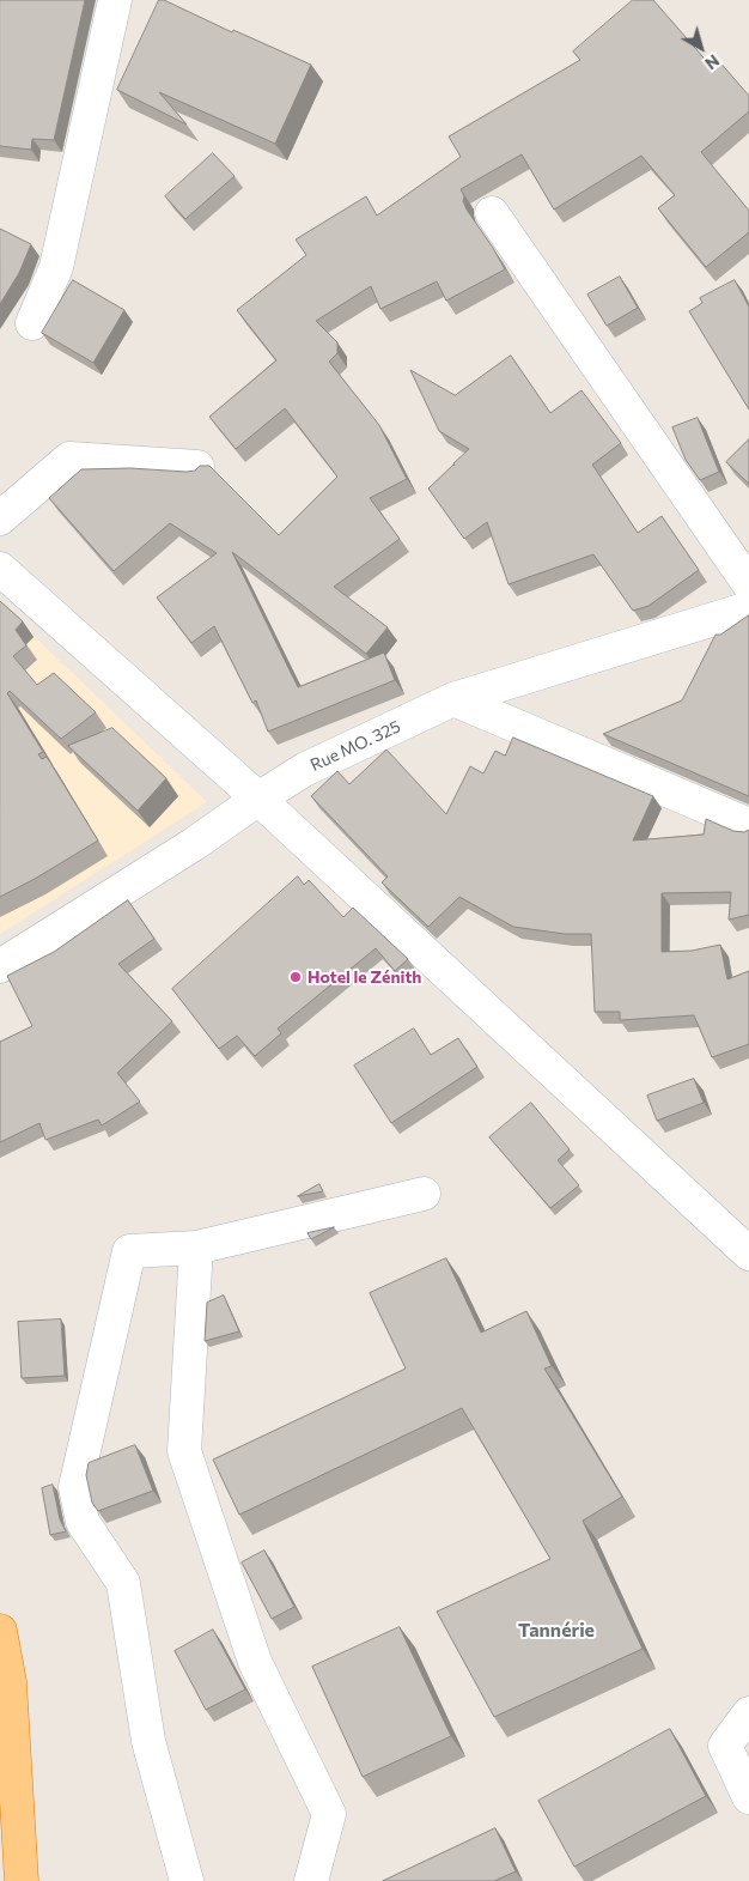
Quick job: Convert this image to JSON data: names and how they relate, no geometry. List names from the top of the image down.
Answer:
{
  "streets": {
    "street": ["Rue MO. 325"]
  },
  "districts": ["Tannérie"],
  "places": ["Hotel le Zénith"],
  "north": "bottom right"
}
